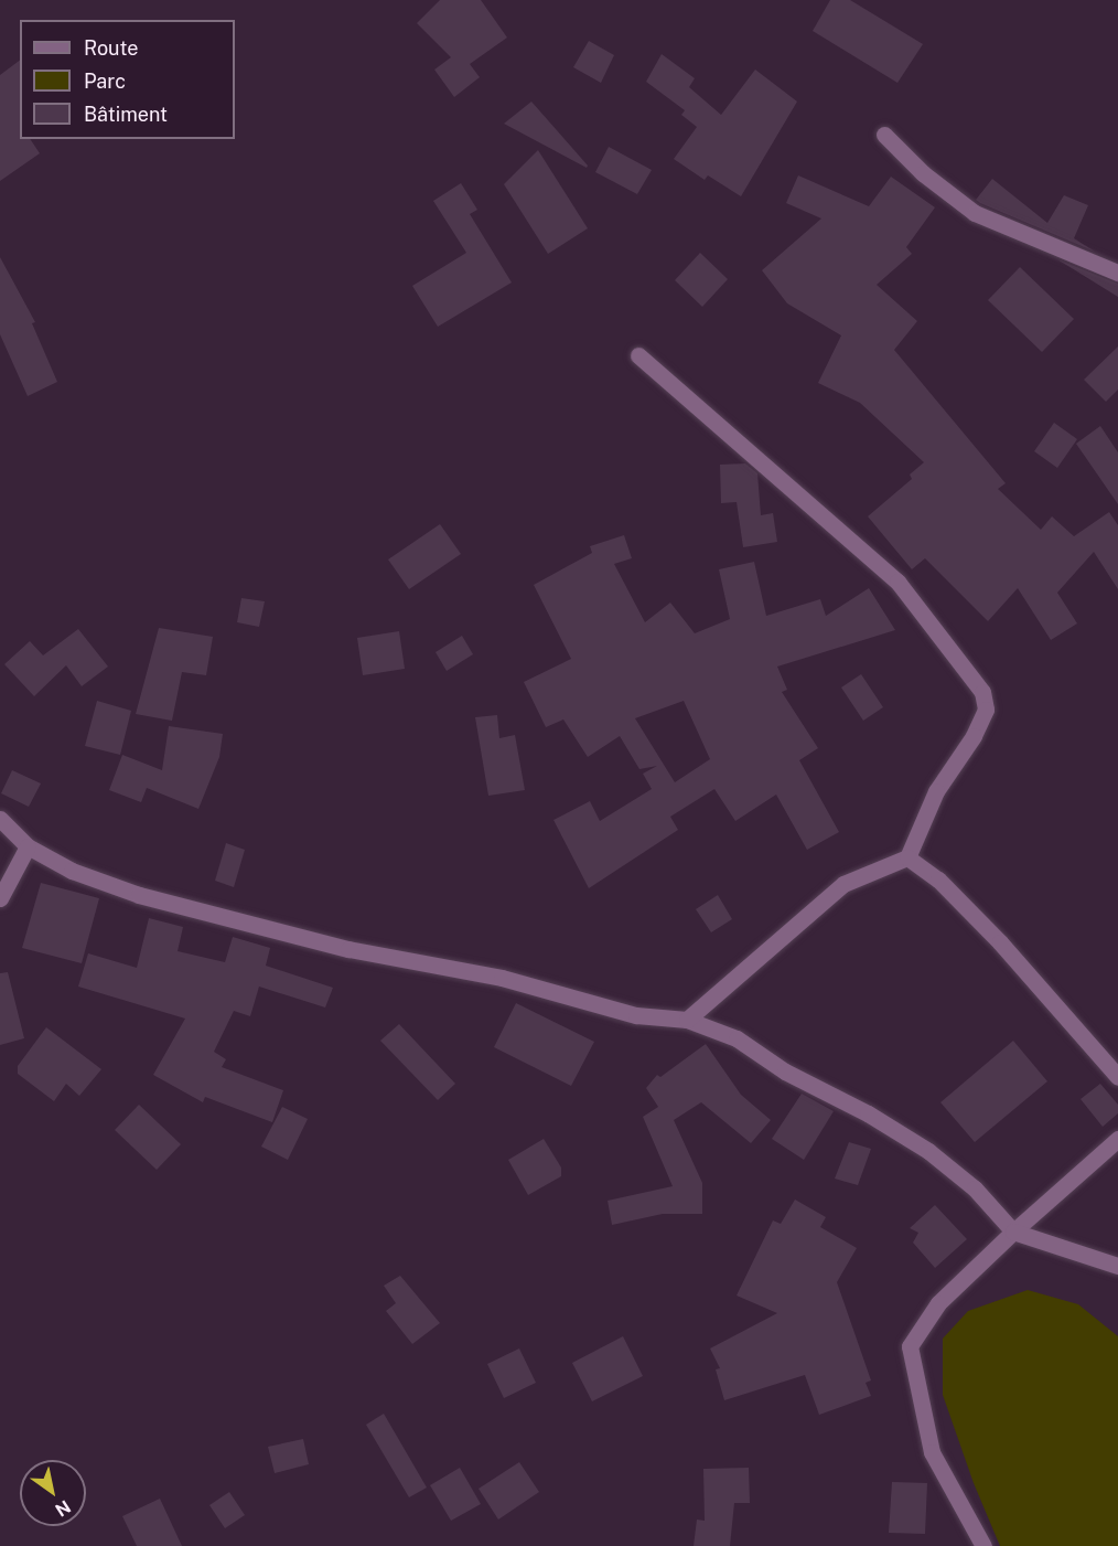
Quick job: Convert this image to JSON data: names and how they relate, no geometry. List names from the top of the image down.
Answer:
{
  "legend": ["Route", "Parc", "Bâtiment"],
  "north": "bottom right"
}
